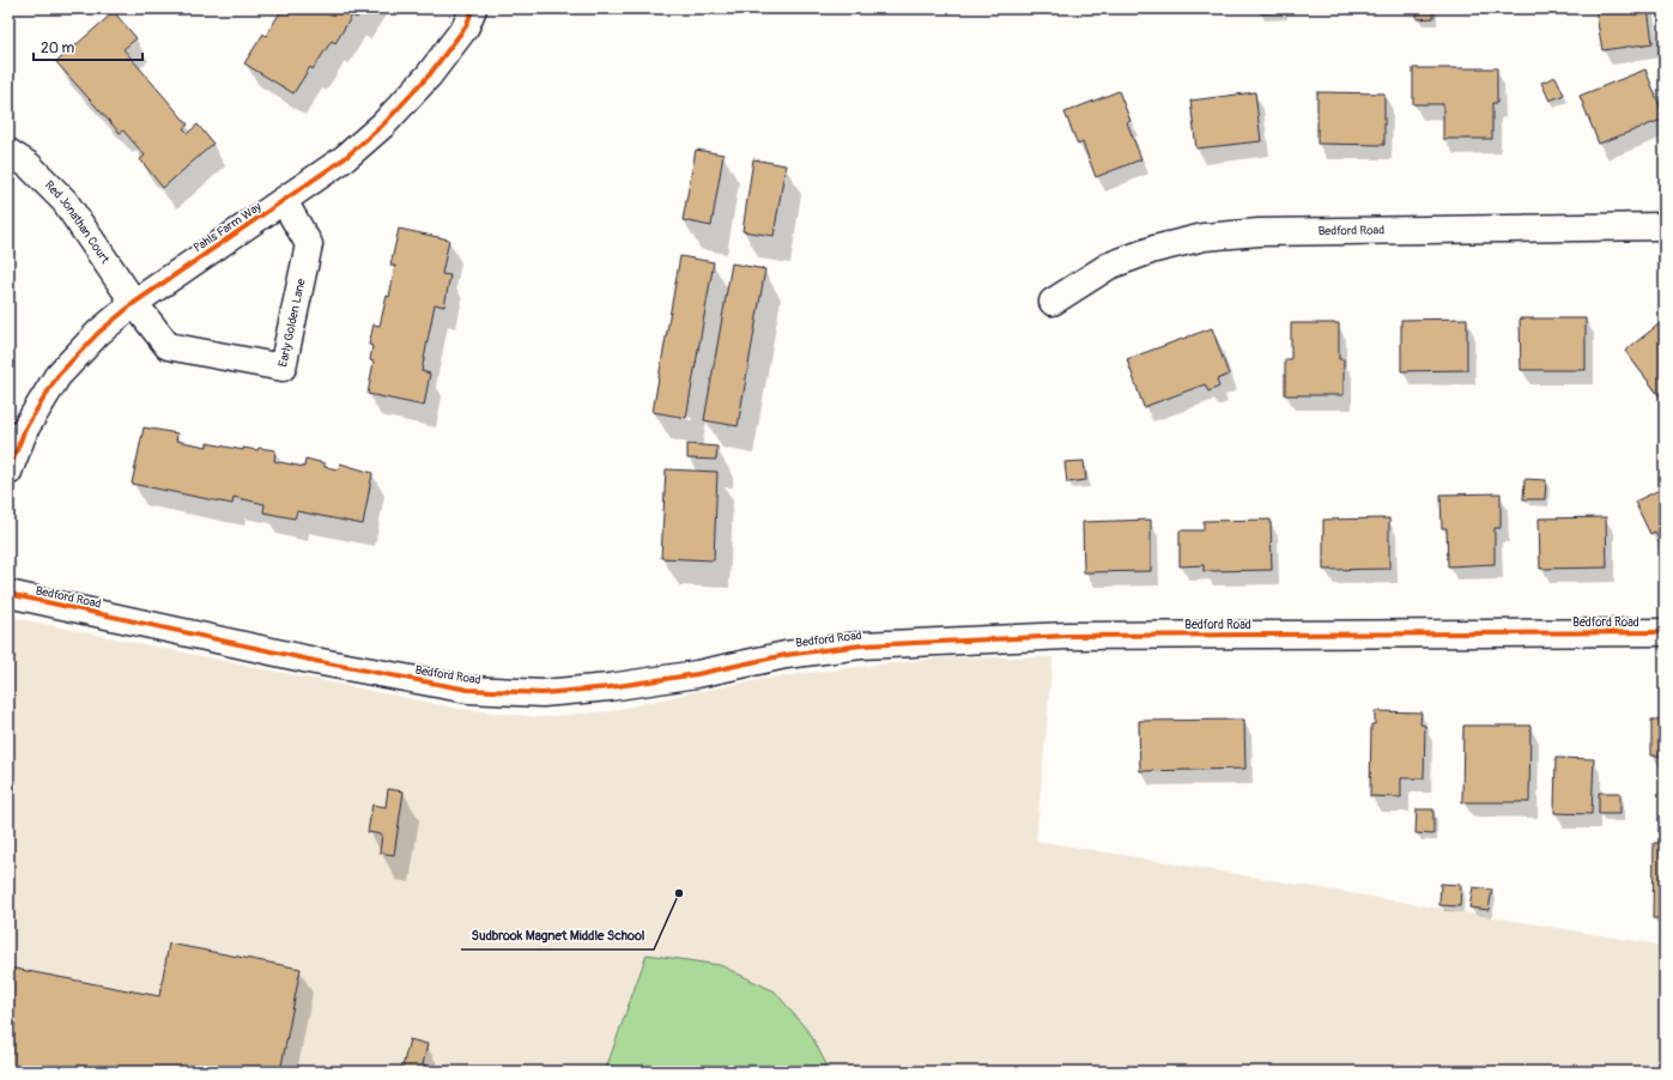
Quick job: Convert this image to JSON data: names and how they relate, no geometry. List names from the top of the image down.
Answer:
{
  "streets": {
    "street": [
      "Red Jonathan Court",
      "Pahls Farm Way",
      "Bedford Road",
      "Early Golden Lane"
    ]
  },
  "crossings": [
    ["Red Jonathan Court", "Pahls Farm Way"],
    ["Red Jonathan Court", "Early Golden Lane"],
    ["Pahls Farm Way", "Early Golden Lane"]
  ],
  "places": ["Sudbrook Magnet Middle School"],
  "scale_bar": "20 m"
}
